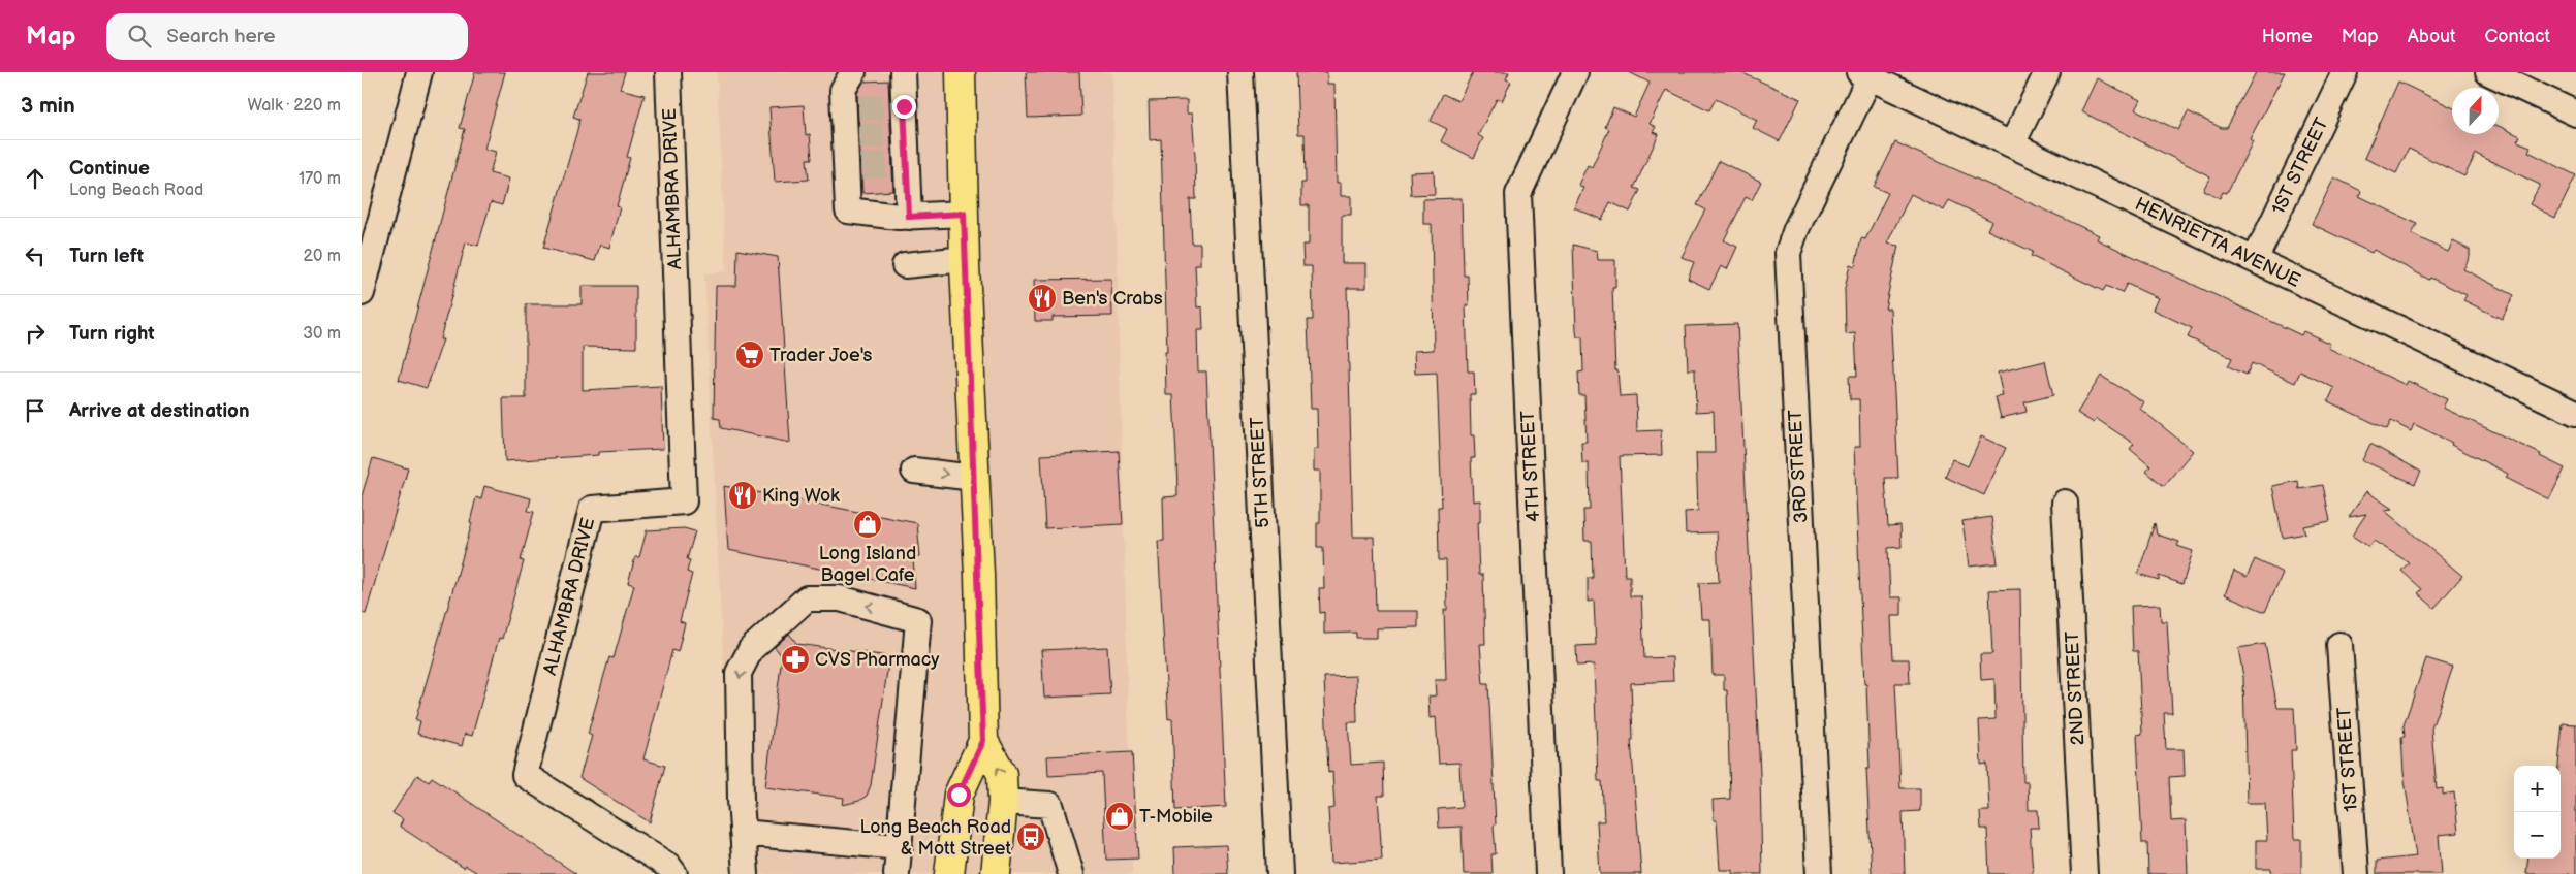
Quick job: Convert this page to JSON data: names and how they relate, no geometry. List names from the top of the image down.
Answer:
{
  "streets": {
    "street": [
      "1ST STREET",
      "ALHAMBRA DRIVE",
      "HENRIETTA AVENUE",
      "4TH STREET",
      "3RD STREET",
      "5TH STREET",
      "2ND STREET"
    ]
  },
  "crossings": [
    ["1ST STREET", "HENRIETTA AVENUE"],
    ["HENRIETTA AVENUE", "3RD STREET"]
  ],
  "places": {
    "restaurant": ["Ben's Crabs", "King Wok"],
    "supermarket": ["Trader Joe's"],
    "shop": ["Long Island Bagel Cafe", "T-Mobile"],
    "pharmacy": ["CVS Pharmacy"],
    "bus stop": ["Long Beach Road & Mott Street"]
  },
  "north": "top",
  "page": {
    "header": "Map",
    "search": "Search here",
    "nav": [
      "Home",
      "Map",
      "About",
      "Contact"
    ],
    "heading": ["3 min", "Walk · 220 m"],
    "list": [
      ["Continue", "Long Beach Road", "170 m"],
      ["Turn left", "20 m"],
      ["Turn right", "30 m"],
      "Arrive at destination"
    ],
    "map_buttons": ["+", "−"]
  }
}
